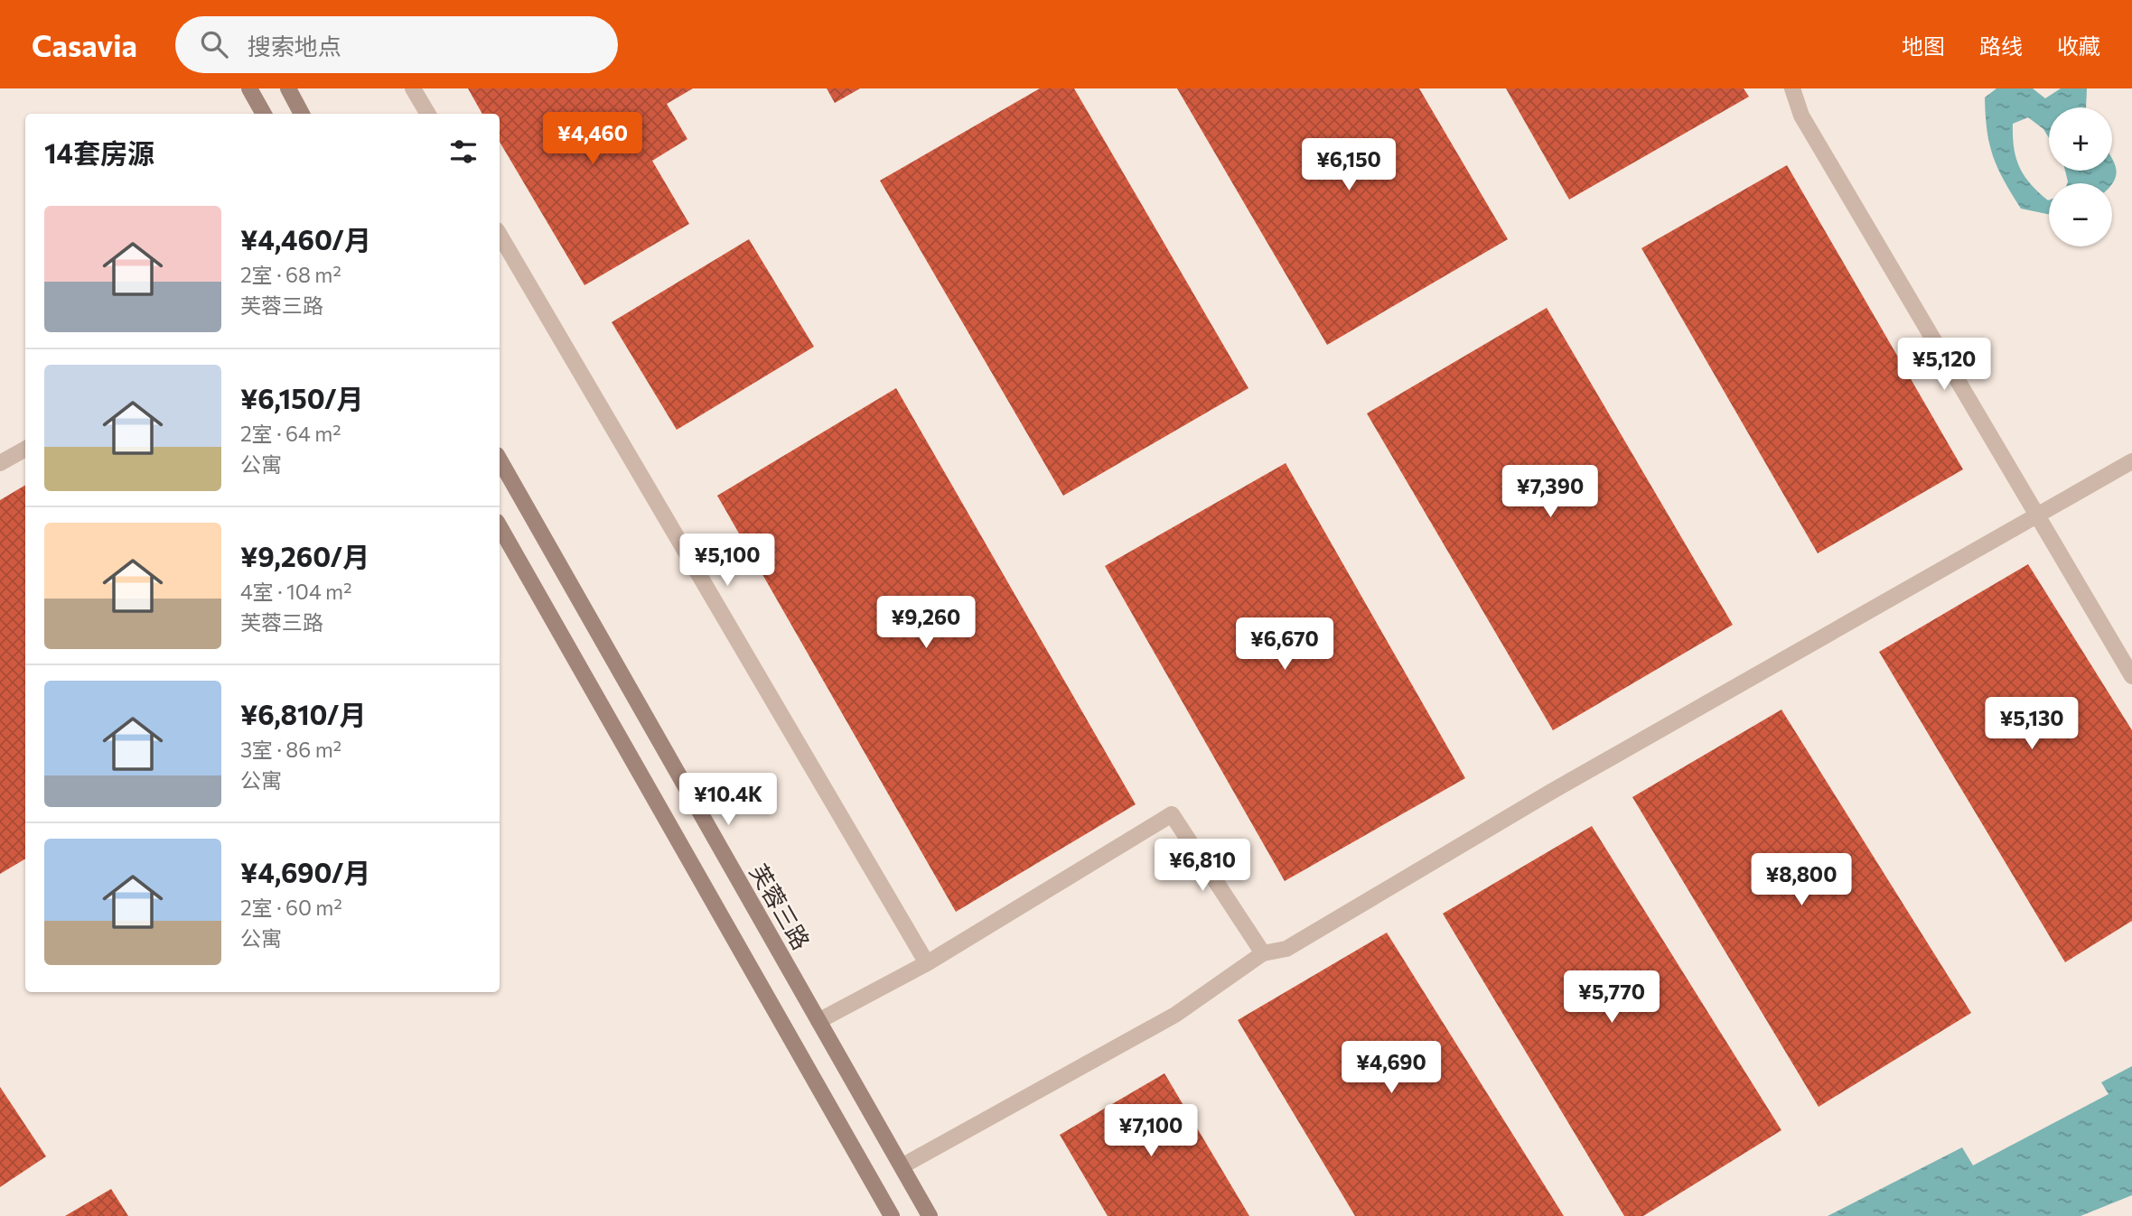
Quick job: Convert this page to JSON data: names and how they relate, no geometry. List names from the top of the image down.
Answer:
{
  "streets": {
    "main road": ["芙蓉三路"]
  },
  "page": {
    "header": "Casavia",
    "search": "搜索地点",
    "nav": ["地图", "路线", "收藏"],
    "map_buttons": ["+", "−"],
    "price": [
      "¥4,460",
      "¥6,150",
      "¥5,120",
      "¥7,390",
      "¥5,100",
      "¥9,260",
      "¥6,670",
      "¥5,130",
      "¥10.4K",
      "¥6,810",
      "¥8,800",
      "¥5,770",
      "¥4,690",
      "¥7,100"
    ],
    "heading": "14套房源",
    "list": [
      {
        "name": "¥4,460/月",
        "note": "2室 · 68 m² · 芙蓉三路"
      },
      {
        "name": "¥6,150/月",
        "note": "2室 · 64 m² · 公寓"
      },
      {
        "name": "¥9,260/月",
        "note": "4室 · 104 m² · 芙蓉三路"
      },
      {
        "name": "¥6,810/月",
        "note": "3室 · 86 m² · 公寓"
      },
      {
        "name": "¥4,690/月",
        "note": "2室 · 60 m² · 公寓"
      }
    ]
  }
}
